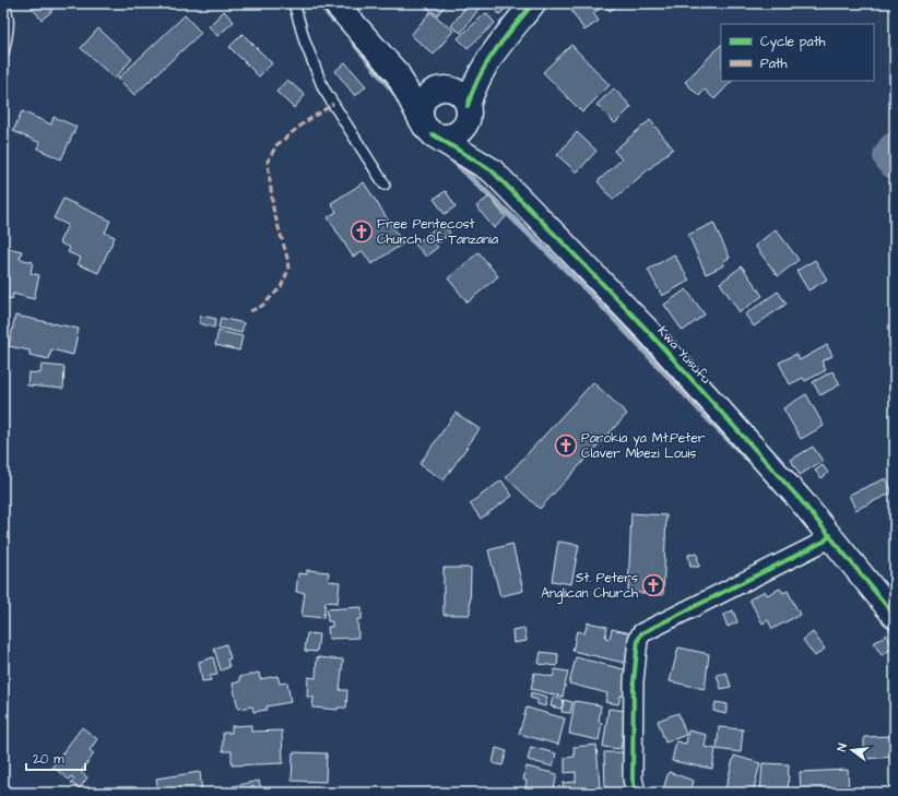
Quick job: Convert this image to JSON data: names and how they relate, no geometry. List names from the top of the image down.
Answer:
{
  "streets": {
    "street": ["Kwa Yusufu"]
  },
  "places": {
    "church": ["Free Pentecost Church Of Tanzania", "Parokia ya Mt.Peter Claver Mbezi Louis", "St. Peters Anglican Church"]
  },
  "legend": ["Cycle path", "Path"],
  "scale_bar": "20 m",
  "north": "left"
}
